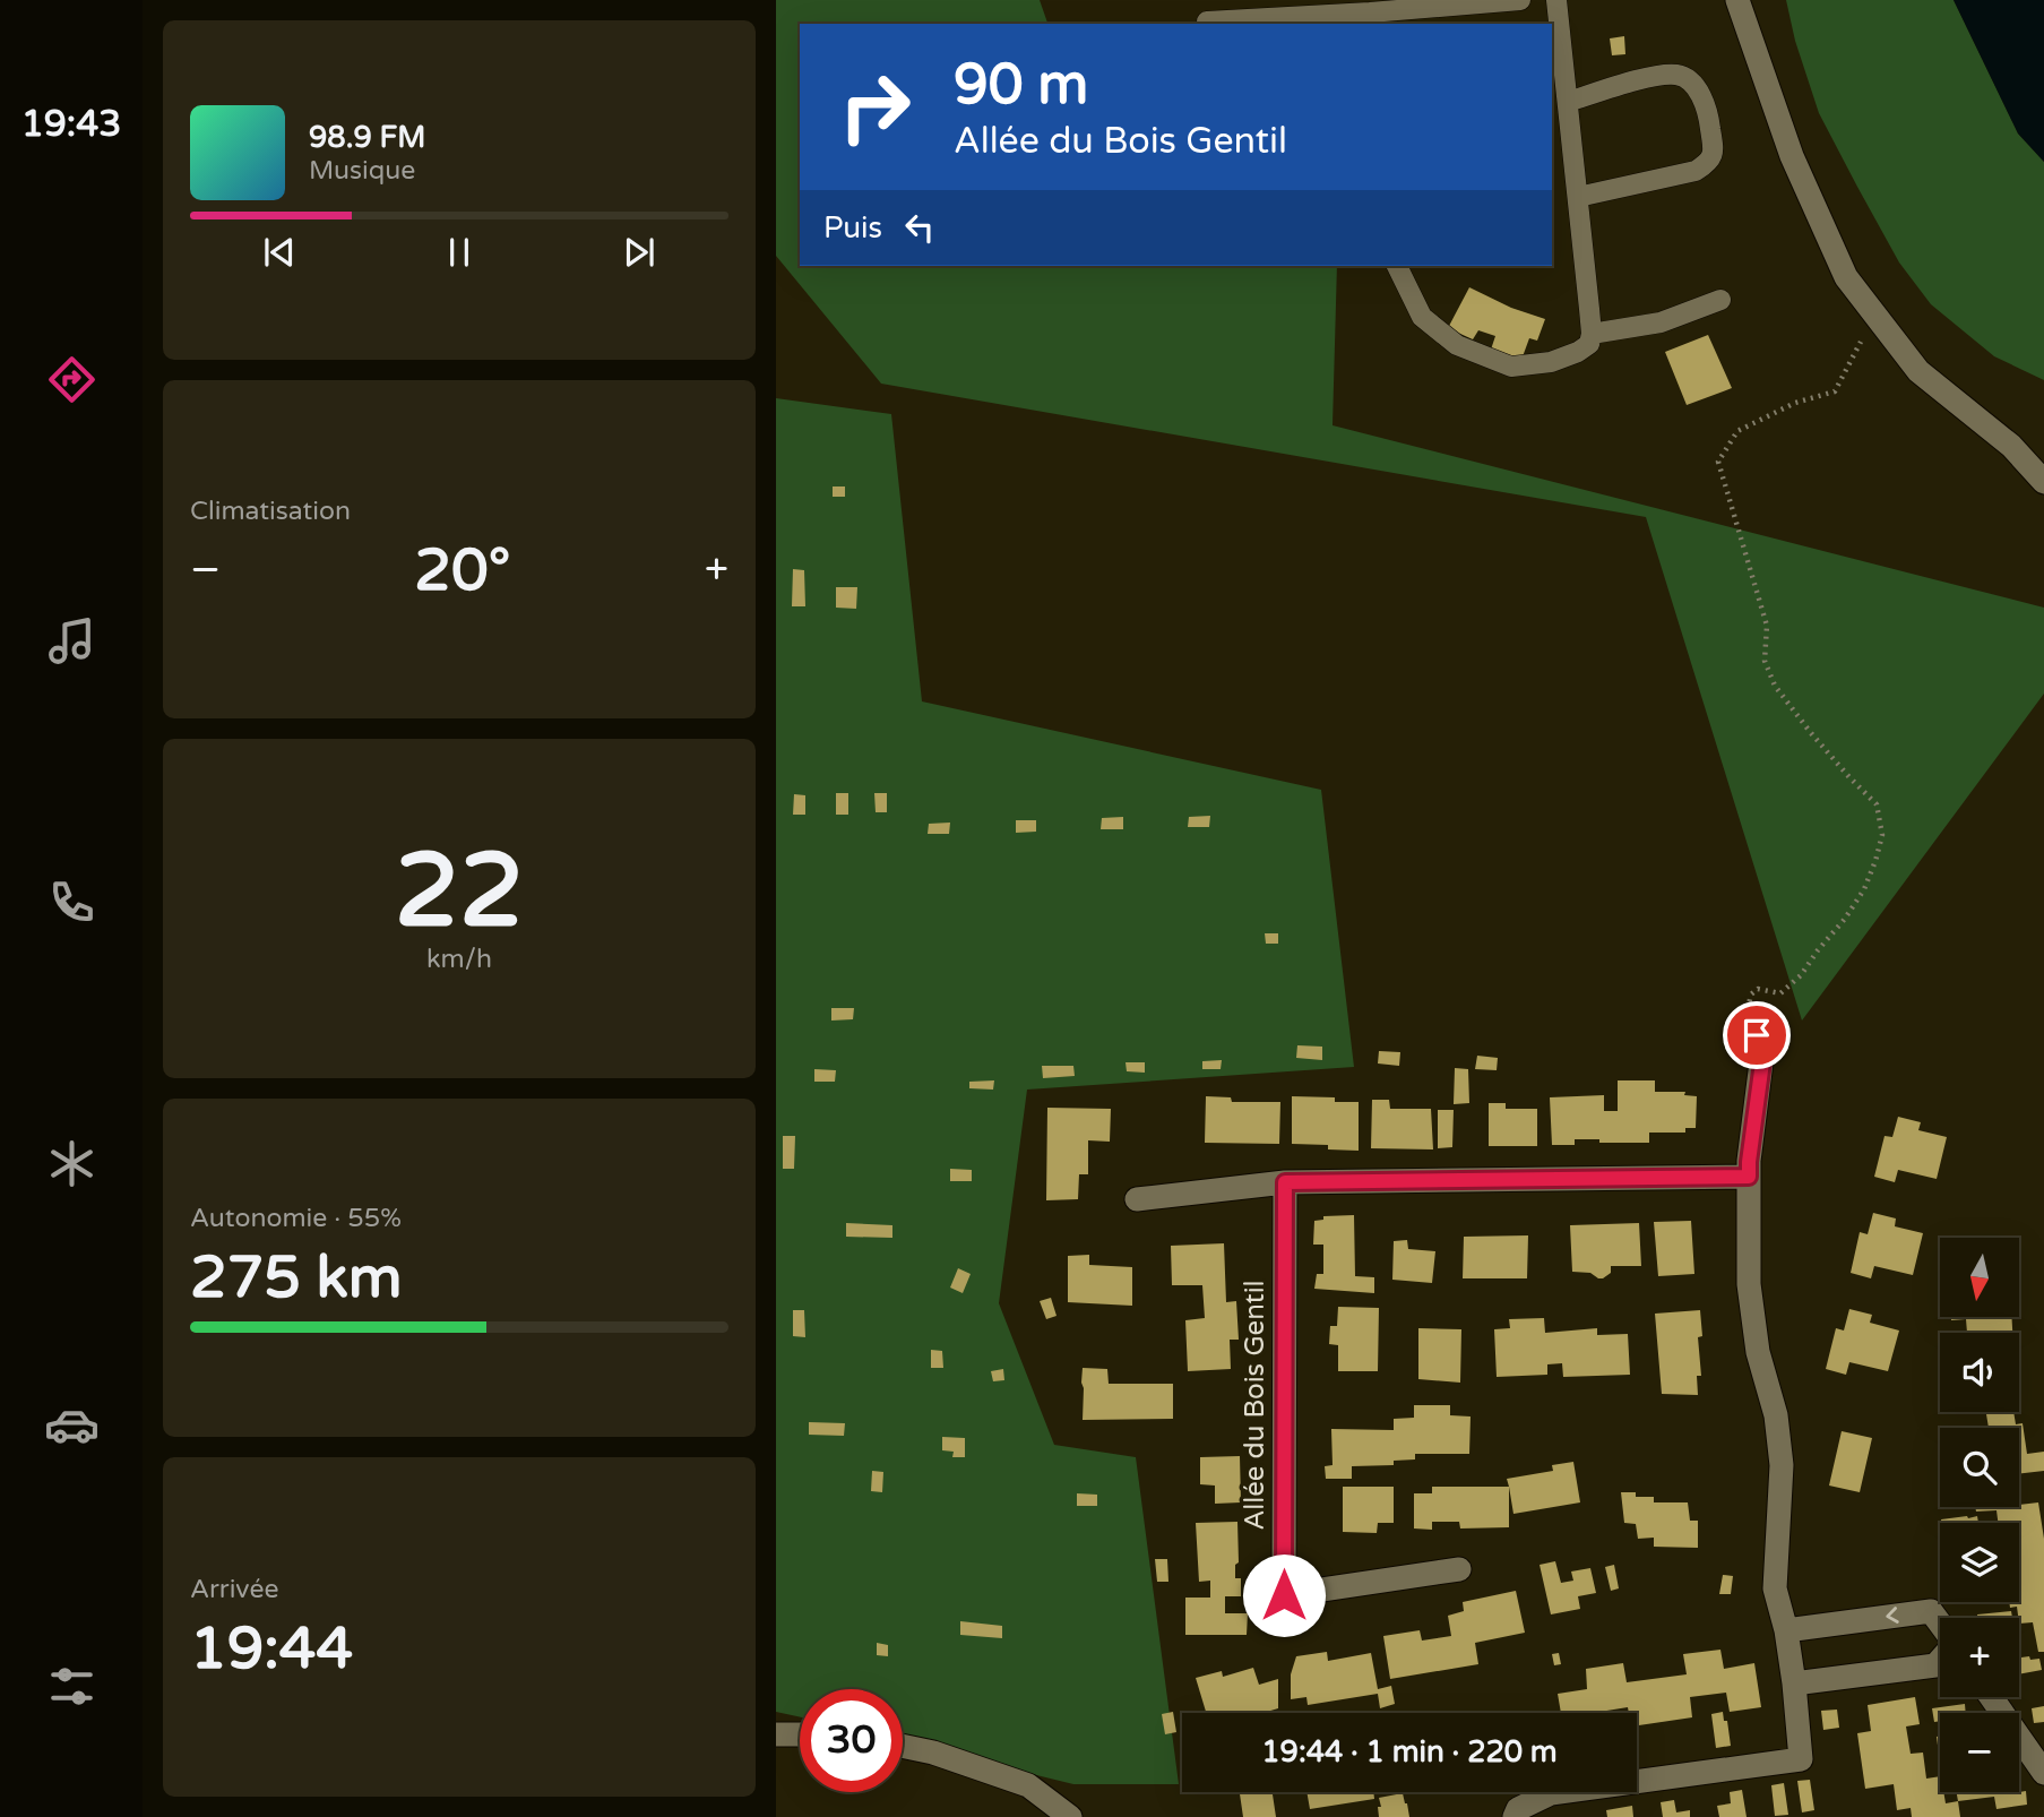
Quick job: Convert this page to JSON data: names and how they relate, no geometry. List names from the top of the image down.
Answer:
{
  "streets": {
    "street": ["Allée du Bois Gentil"]
  },
  "north": "bottom",
  "page": {
    "tabs": "19:43",
    "turn": ["90 m", "Allée du Bois Gentil"],
    "song": ["98.9 FM", "Musique"],
    "then": "Puis",
    "tile": [
      "Climatisation",
      ["22", "km/h"],
      ["Autonomie · 55%", "275 km"],
      ["Arrivée", "19:44"]
    ],
    "heat": ["−", "20°", "+"],
    "map_buttons": ["+", "−"],
    "limit": "30",
    "trip": "19:44 · 1 min · 220 m"
  }
}
